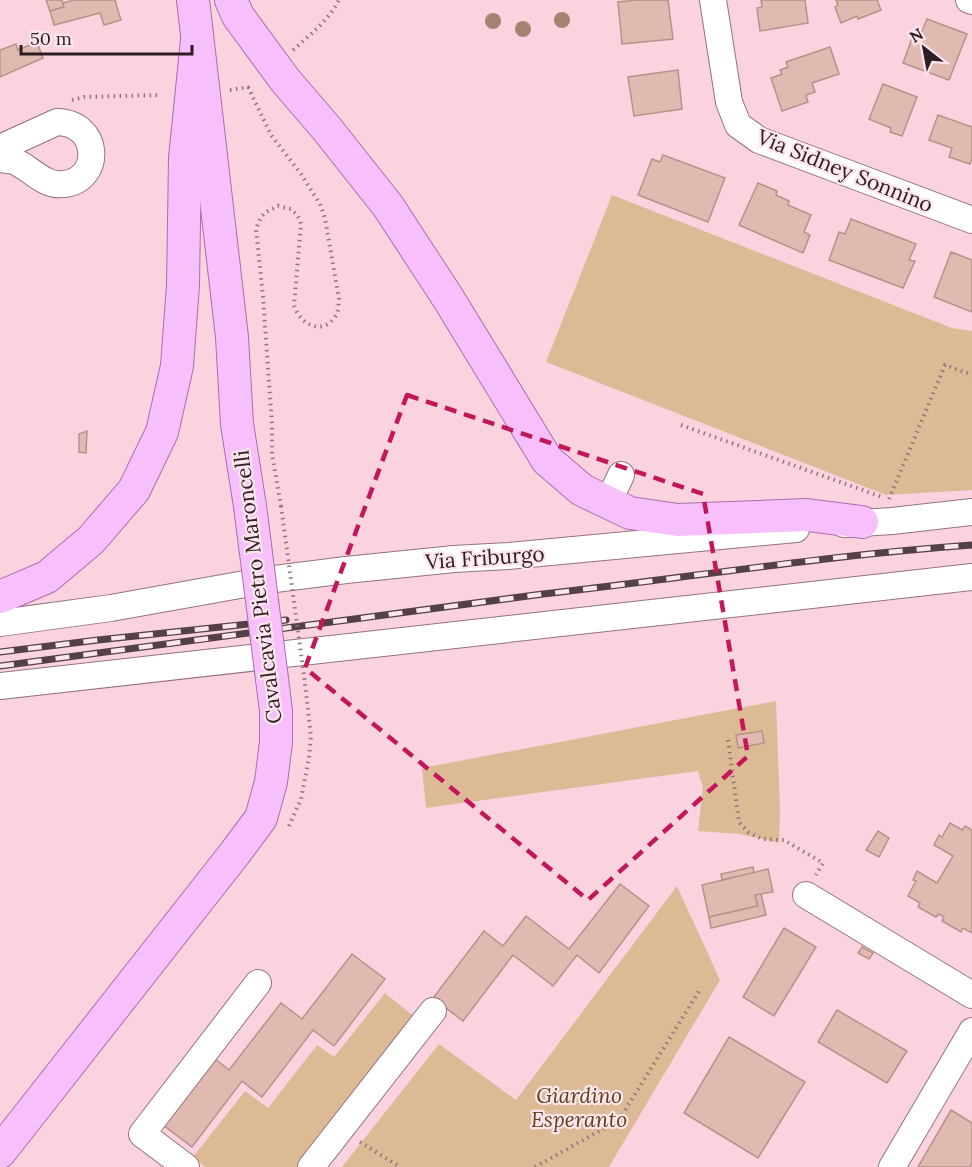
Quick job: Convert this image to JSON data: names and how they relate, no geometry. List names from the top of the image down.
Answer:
{
  "streets": {
    "main road": ["Cavalcavia Pietro Maroncelli"],
    "street": ["Via Sidney Sonnino", "Via Friburgo"]
  },
  "parks": ["Giardino Esperanto"],
  "scale_bar": "50 m",
  "north": "top left"
}
